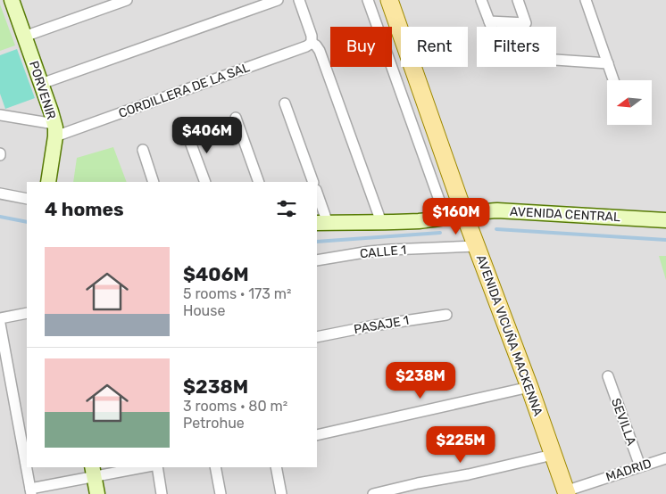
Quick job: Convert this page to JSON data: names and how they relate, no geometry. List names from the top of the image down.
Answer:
{
  "streets": {
    "main road": ["AVENIDA VICUÑA MACKENNA"],
    "street": [
      "PORVENIR",
      "CORDILLERA DE LA SAL",
      "AVENIDA CENTRAL",
      "CALLE 1",
      "PASAJE 1",
      "SEVILLA",
      "MADRID"
    ]
  },
  "crossings": [
    ["PORVENIR", "CORDILLERA DE LA SAL"],
    ["AVENIDA CENTRAL", "AVENIDA VICUÑA MACKENNA"],
    ["CALLE 1", "AVENIDA VICUÑA MACKENNA"],
    ["AVENIDA VICUÑA MACKENNA", "MADRID"],
    ["SEVILLA", "MADRID"]
  ],
  "north": "left",
  "page": {
    "chip": ["Buy", "Rent", "Filters"],
    "price": [
      "$406M",
      "$160M",
      "$238M",
      "$225M"
    ],
    "heading": "4 homes",
    "list": [
      {
        "name": "$406M",
        "note": "5 rooms · 173 m² · House"
      },
      {
        "name": "$238M",
        "note": "3 rooms · 80 m² · Petrohue"
      }
    ]
  }
}
